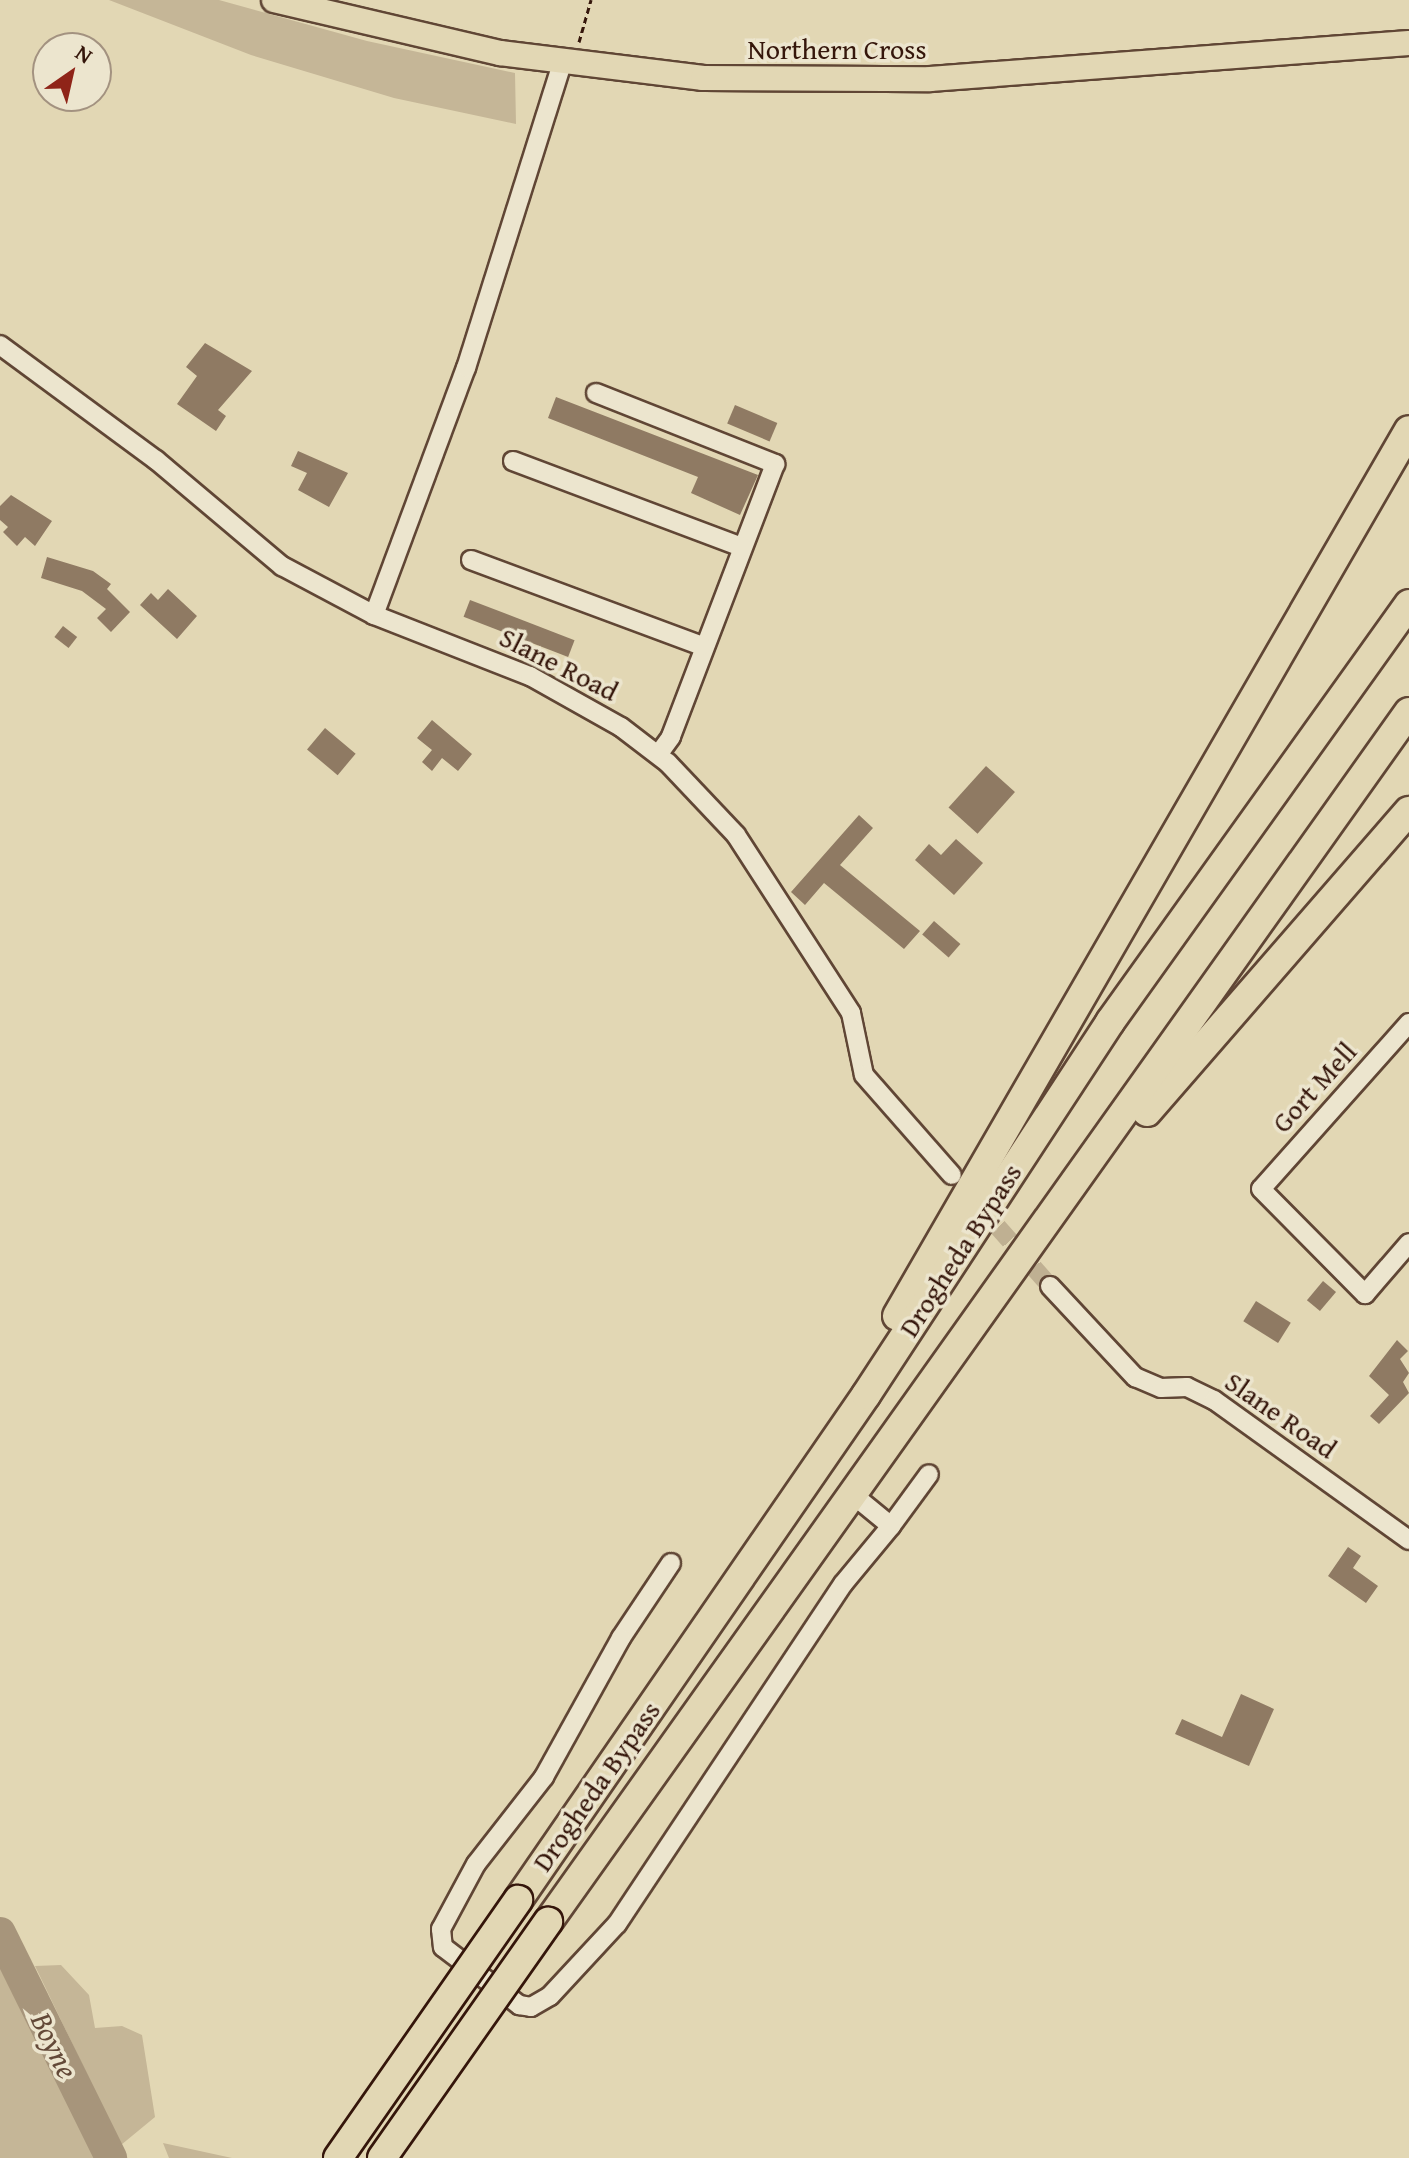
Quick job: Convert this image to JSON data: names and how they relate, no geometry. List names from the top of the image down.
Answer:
{
  "streets": {
    "highway": ["Drogheda Bypass"],
    "main road": ["Northern Cross"],
    "street": ["Slane Road", "Gort Mell"]
  },
  "water": ["Boyne"],
  "north": "top right"
}
